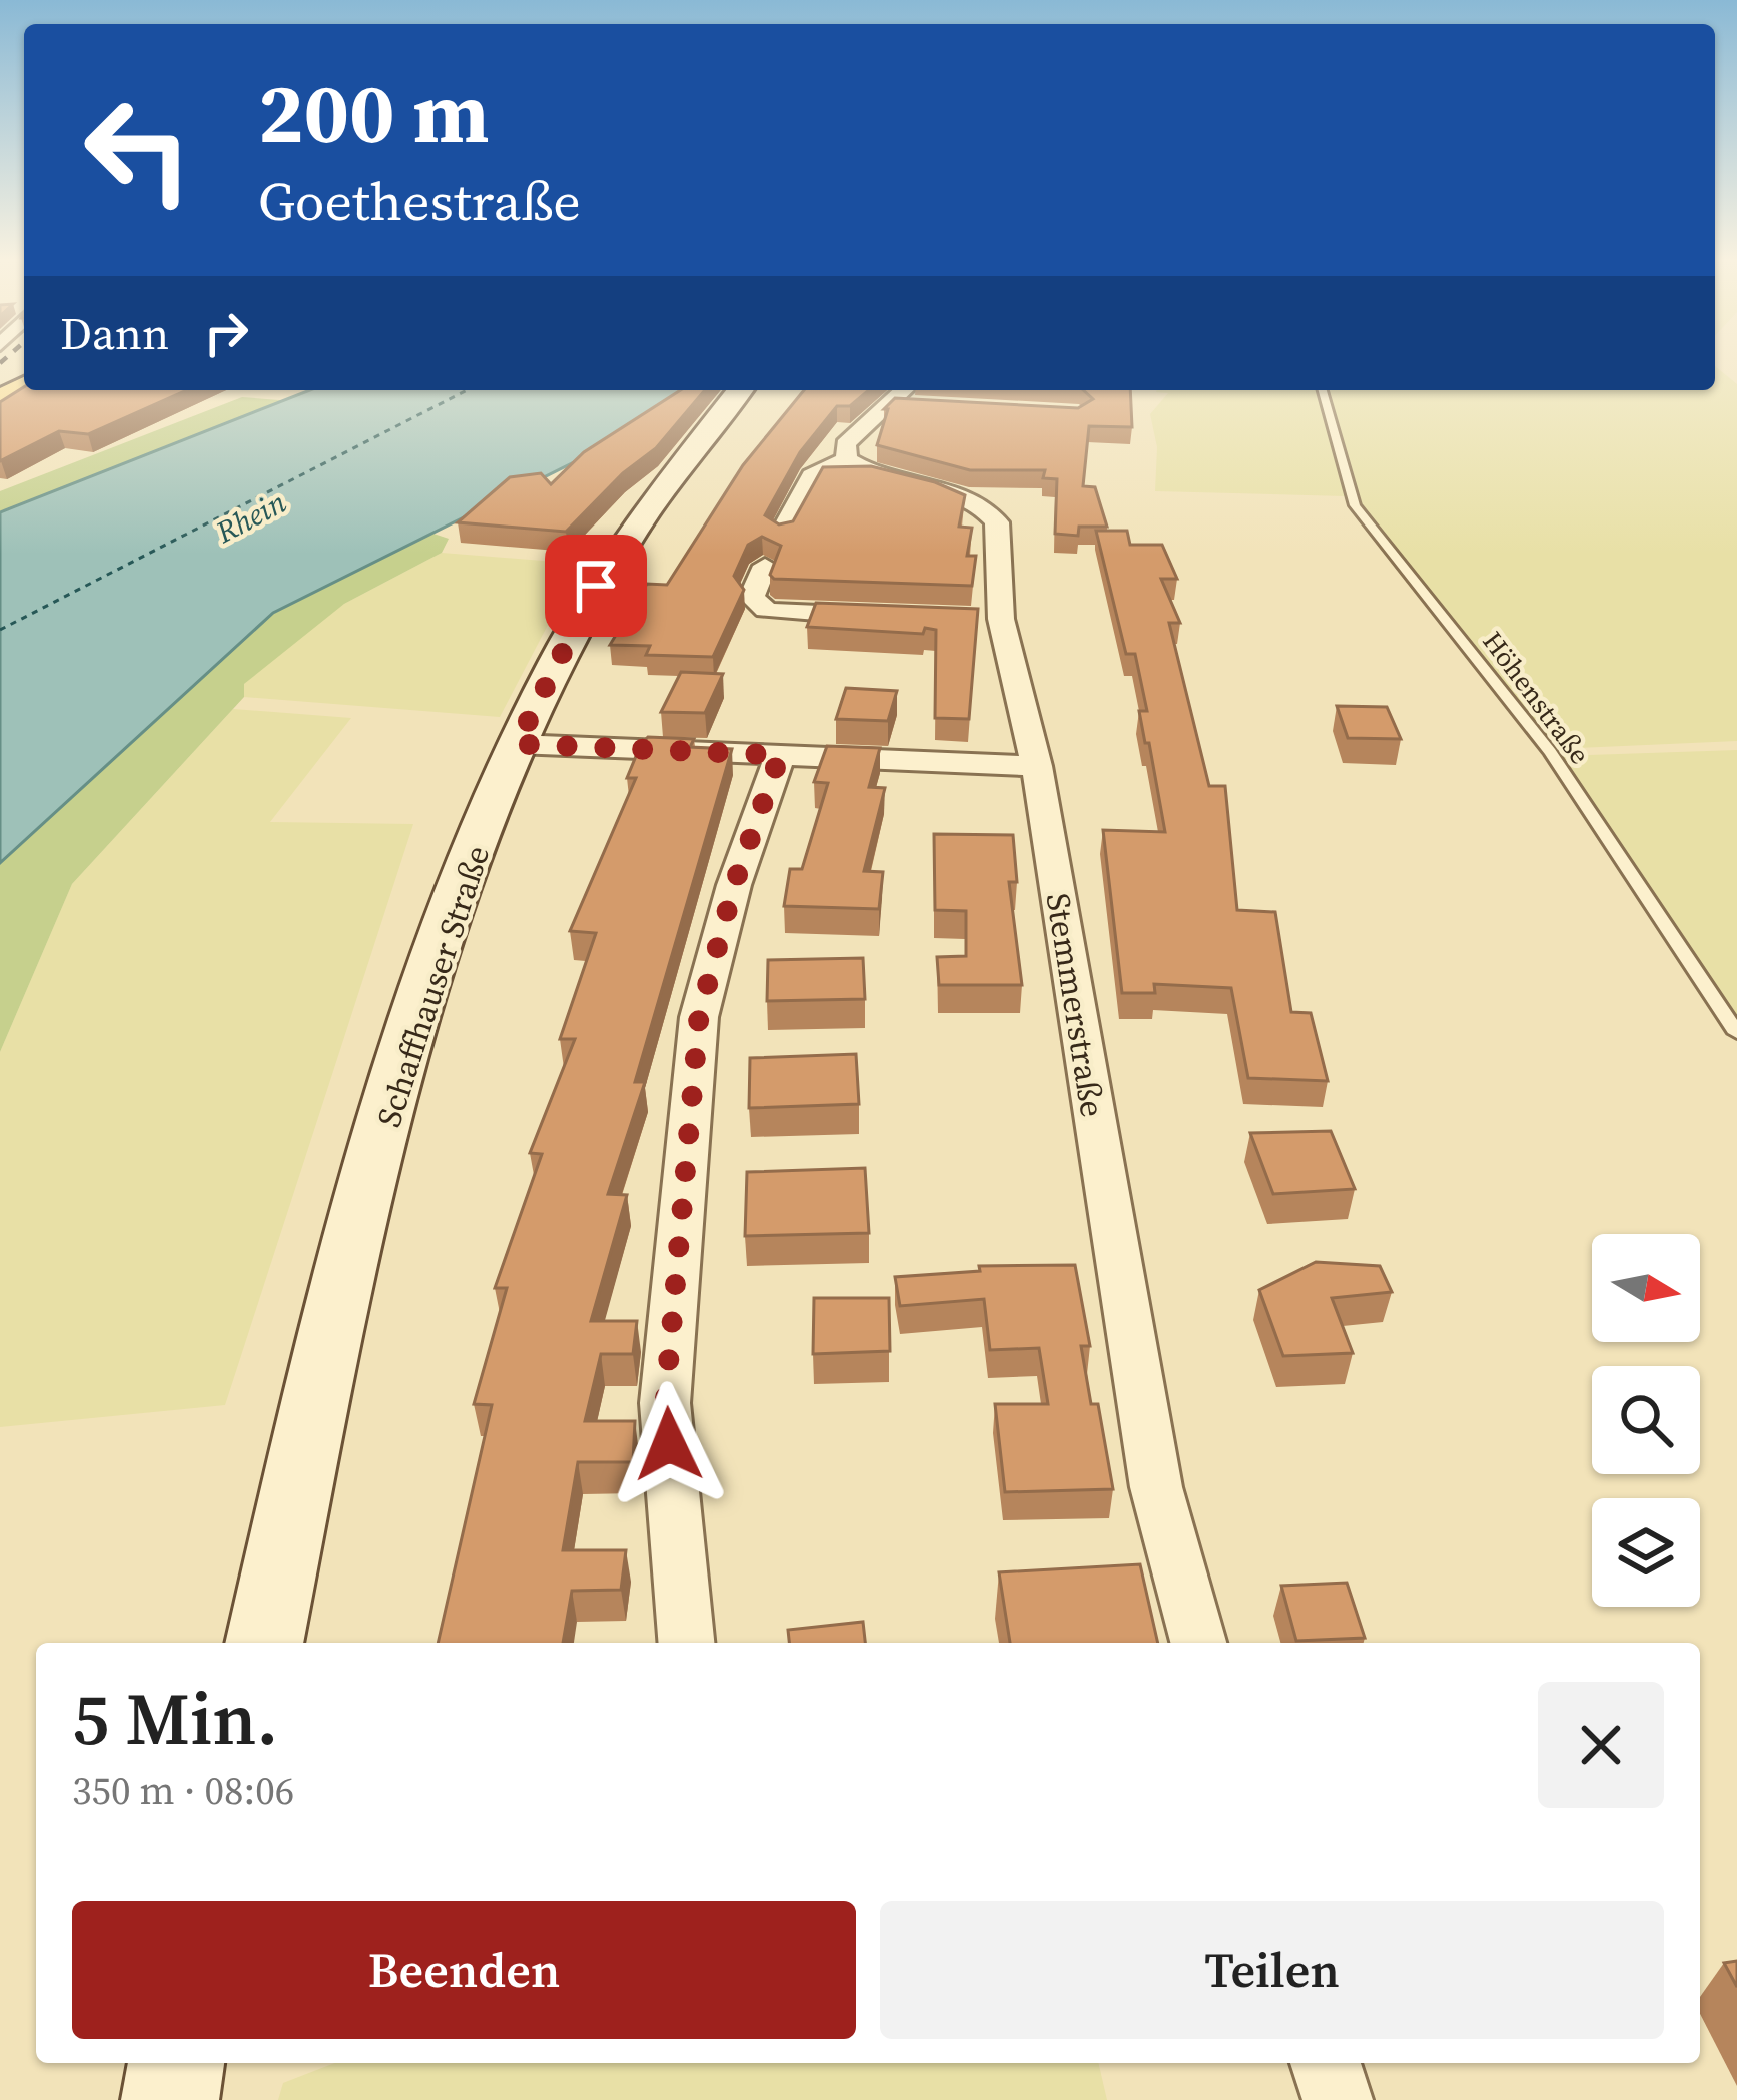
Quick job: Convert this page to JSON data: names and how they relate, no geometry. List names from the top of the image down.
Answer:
{
  "streets": {
    "main road": ["Schaffhauser Straße"],
    "street": ["Stemmerstraße"],
    "lane": ["Höhenstraße"]
  },
  "water": ["Rhein"],
  "north": "right",
  "page": {
    "turn": ["200 m", "Goethestraße"],
    "then": "Dann",
    "heading": ["5 Min.", "350 m · 08:06"],
    "buttons": ["Beenden", "Teilen"]
  }
}
